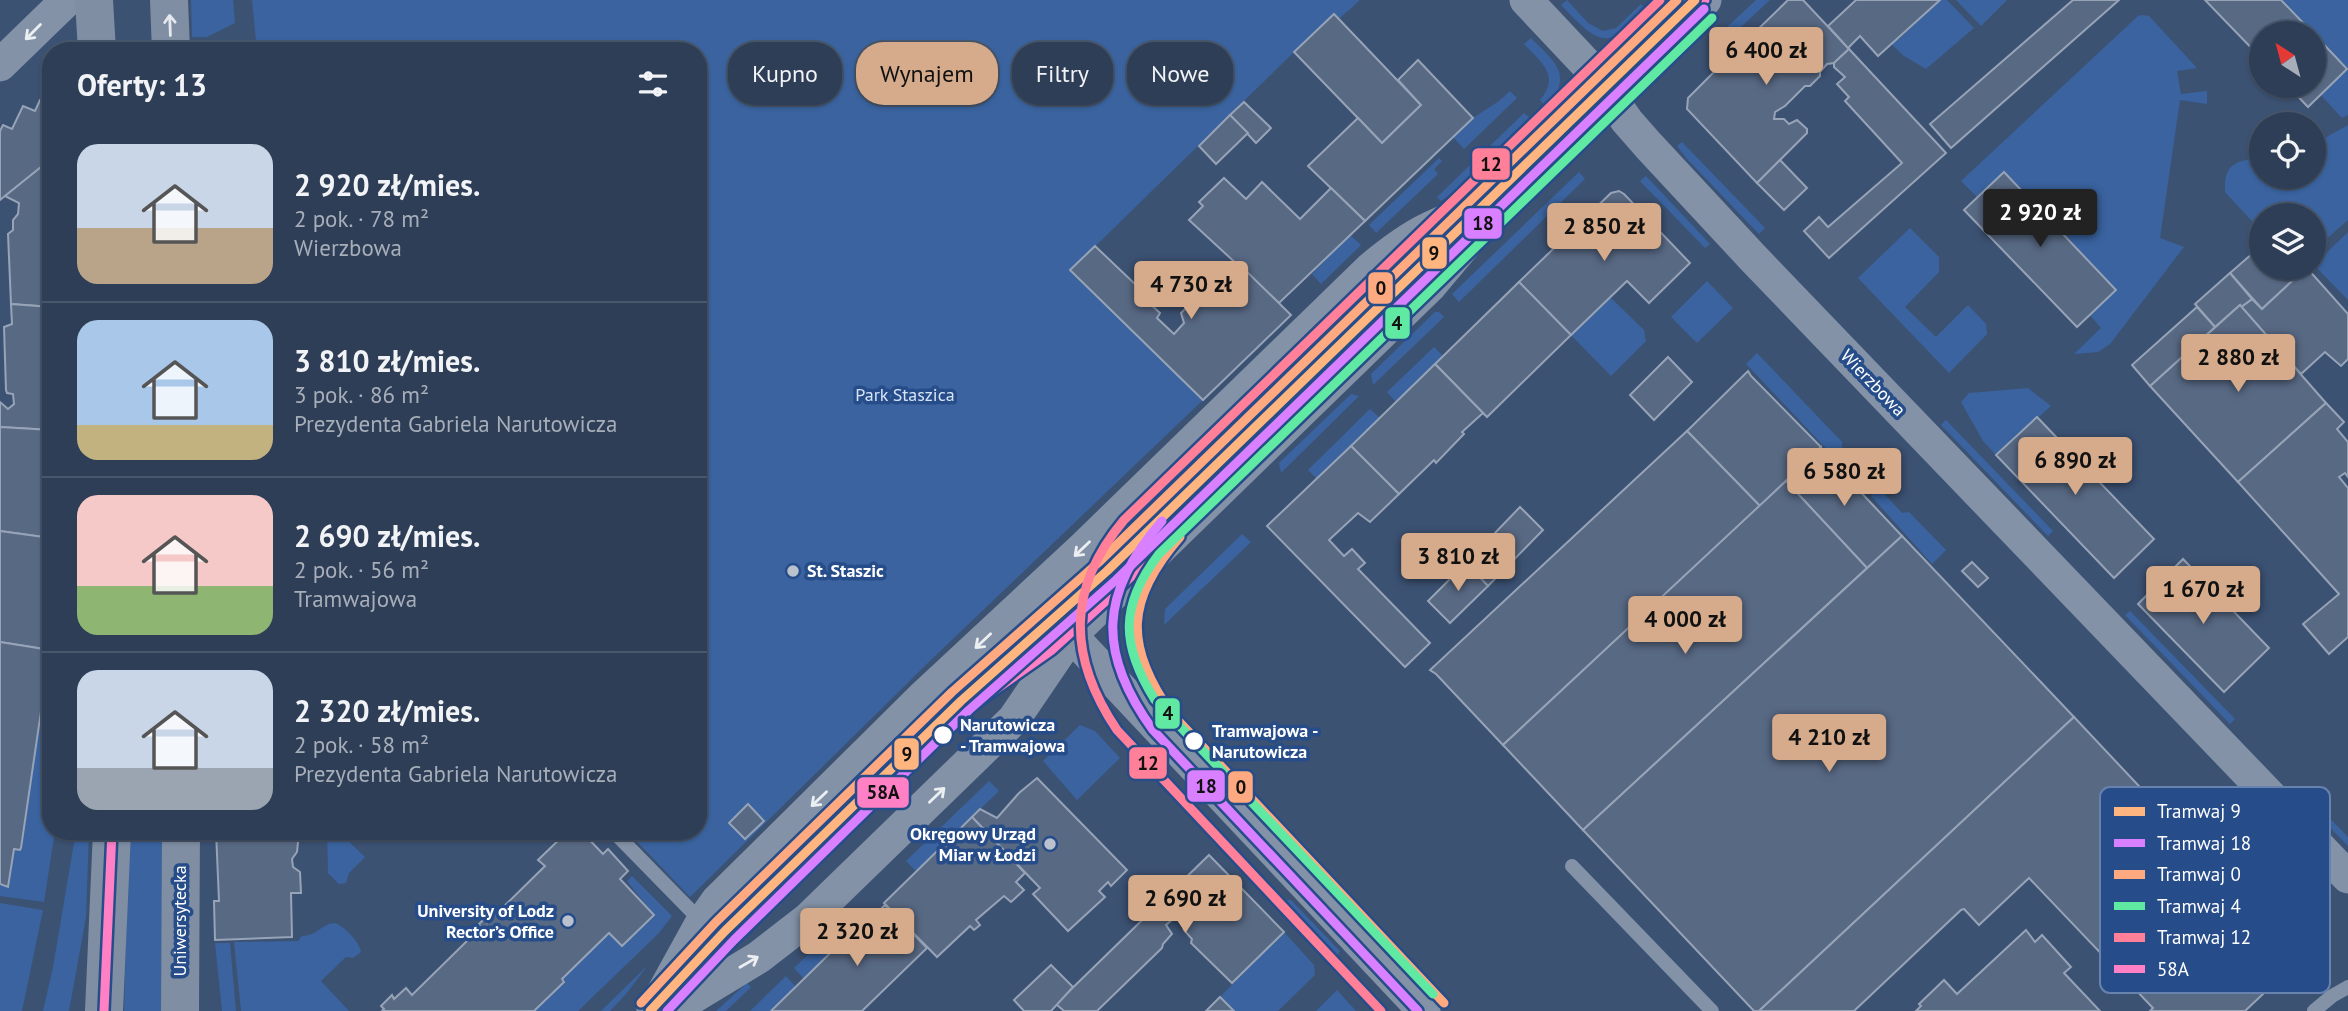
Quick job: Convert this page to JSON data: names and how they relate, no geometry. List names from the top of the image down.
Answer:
{
  "streets": {
    "main road": ["Uniwersytecka"],
    "street": ["Wierzbowa"]
  },
  "parks": ["Park Staszica"],
  "places": [
    "St. Staszic",
    "Narutowicza - Tramwajowa",
    "Tramwajowa - Narutowicza",
    "Okręgowy Urząd Miar w Łodzi",
    "University of Lodz Rector’s Office"
  ],
  "lines": [
    "tram line 9",
    "tram line 0",
    "tram line 12",
    "transit line 58A",
    "tram line 18",
    "tram line 4"
  ],
  "legend": [
    "Tramwaj 9",
    "Tramwaj 18",
    "Tramwaj 0",
    "Tramwaj 4",
    "Tramwaj 12",
    "58A"
  ],
  "north": "top left",
  "page": {
    "price": [
      "6 400 zł",
      "2 920 zł",
      "2 850 zł",
      "4 730 zł",
      "2 880 zł",
      "6 890 zł",
      "6 580 zł",
      "3 810 zł",
      "1 670 zł",
      "4 000 zł",
      "4 210 zł",
      "2 690 zł",
      "2 320 zł"
    ],
    "chip": [
      "Kupno",
      "Wynajem",
      "Filtry",
      "Nowe"
    ],
    "heading": "Oferty: 13",
    "list": [
      {
        "name": "2 920 zł/mies.",
        "note": "2 pok. · 78 m² · Wierzbowa"
      },
      {
        "name": "3 810 zł/mies.",
        "note": "3 pok. · 86 m² · Prezydenta Gabriela Narutowicza"
      },
      {
        "name": "2 690 zł/mies.",
        "note": "2 pok. · 56 m² · Tramwajowa"
      },
      {
        "name": "2 320 zł/mies.",
        "note": "2 pok. · 58 m² · Prezydenta Gabriela Narutowicza"
      }
    ]
  }
}
